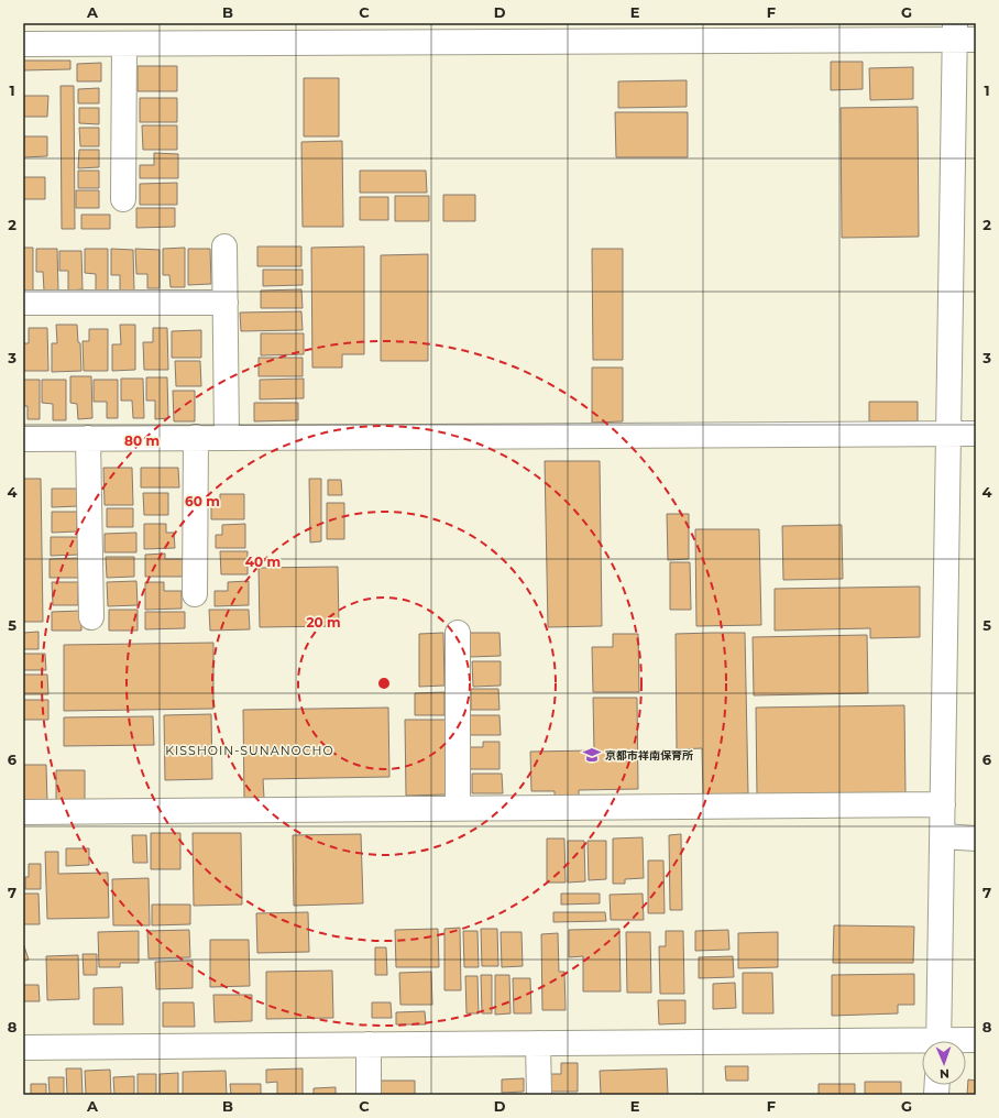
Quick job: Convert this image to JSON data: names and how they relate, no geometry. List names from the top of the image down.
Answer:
{
  "districts": ["KISSHOIN-SUNANOCHO"],
  "places": {
    "school or university": ["京都市祥南保育所"]
  },
  "north": "bottom",
  "grid": {
    "columns": [
      "A",
      "B",
      "C",
      "D",
      "E",
      "F",
      "G"
    ],
    "rows": [
      "1",
      "2",
      "3",
      "4",
      "5",
      "6",
      "7",
      "8"
    ]
  },
  "rings": [
    "80 m",
    "60 m",
    "40 m",
    "20 m"
  ]
}
